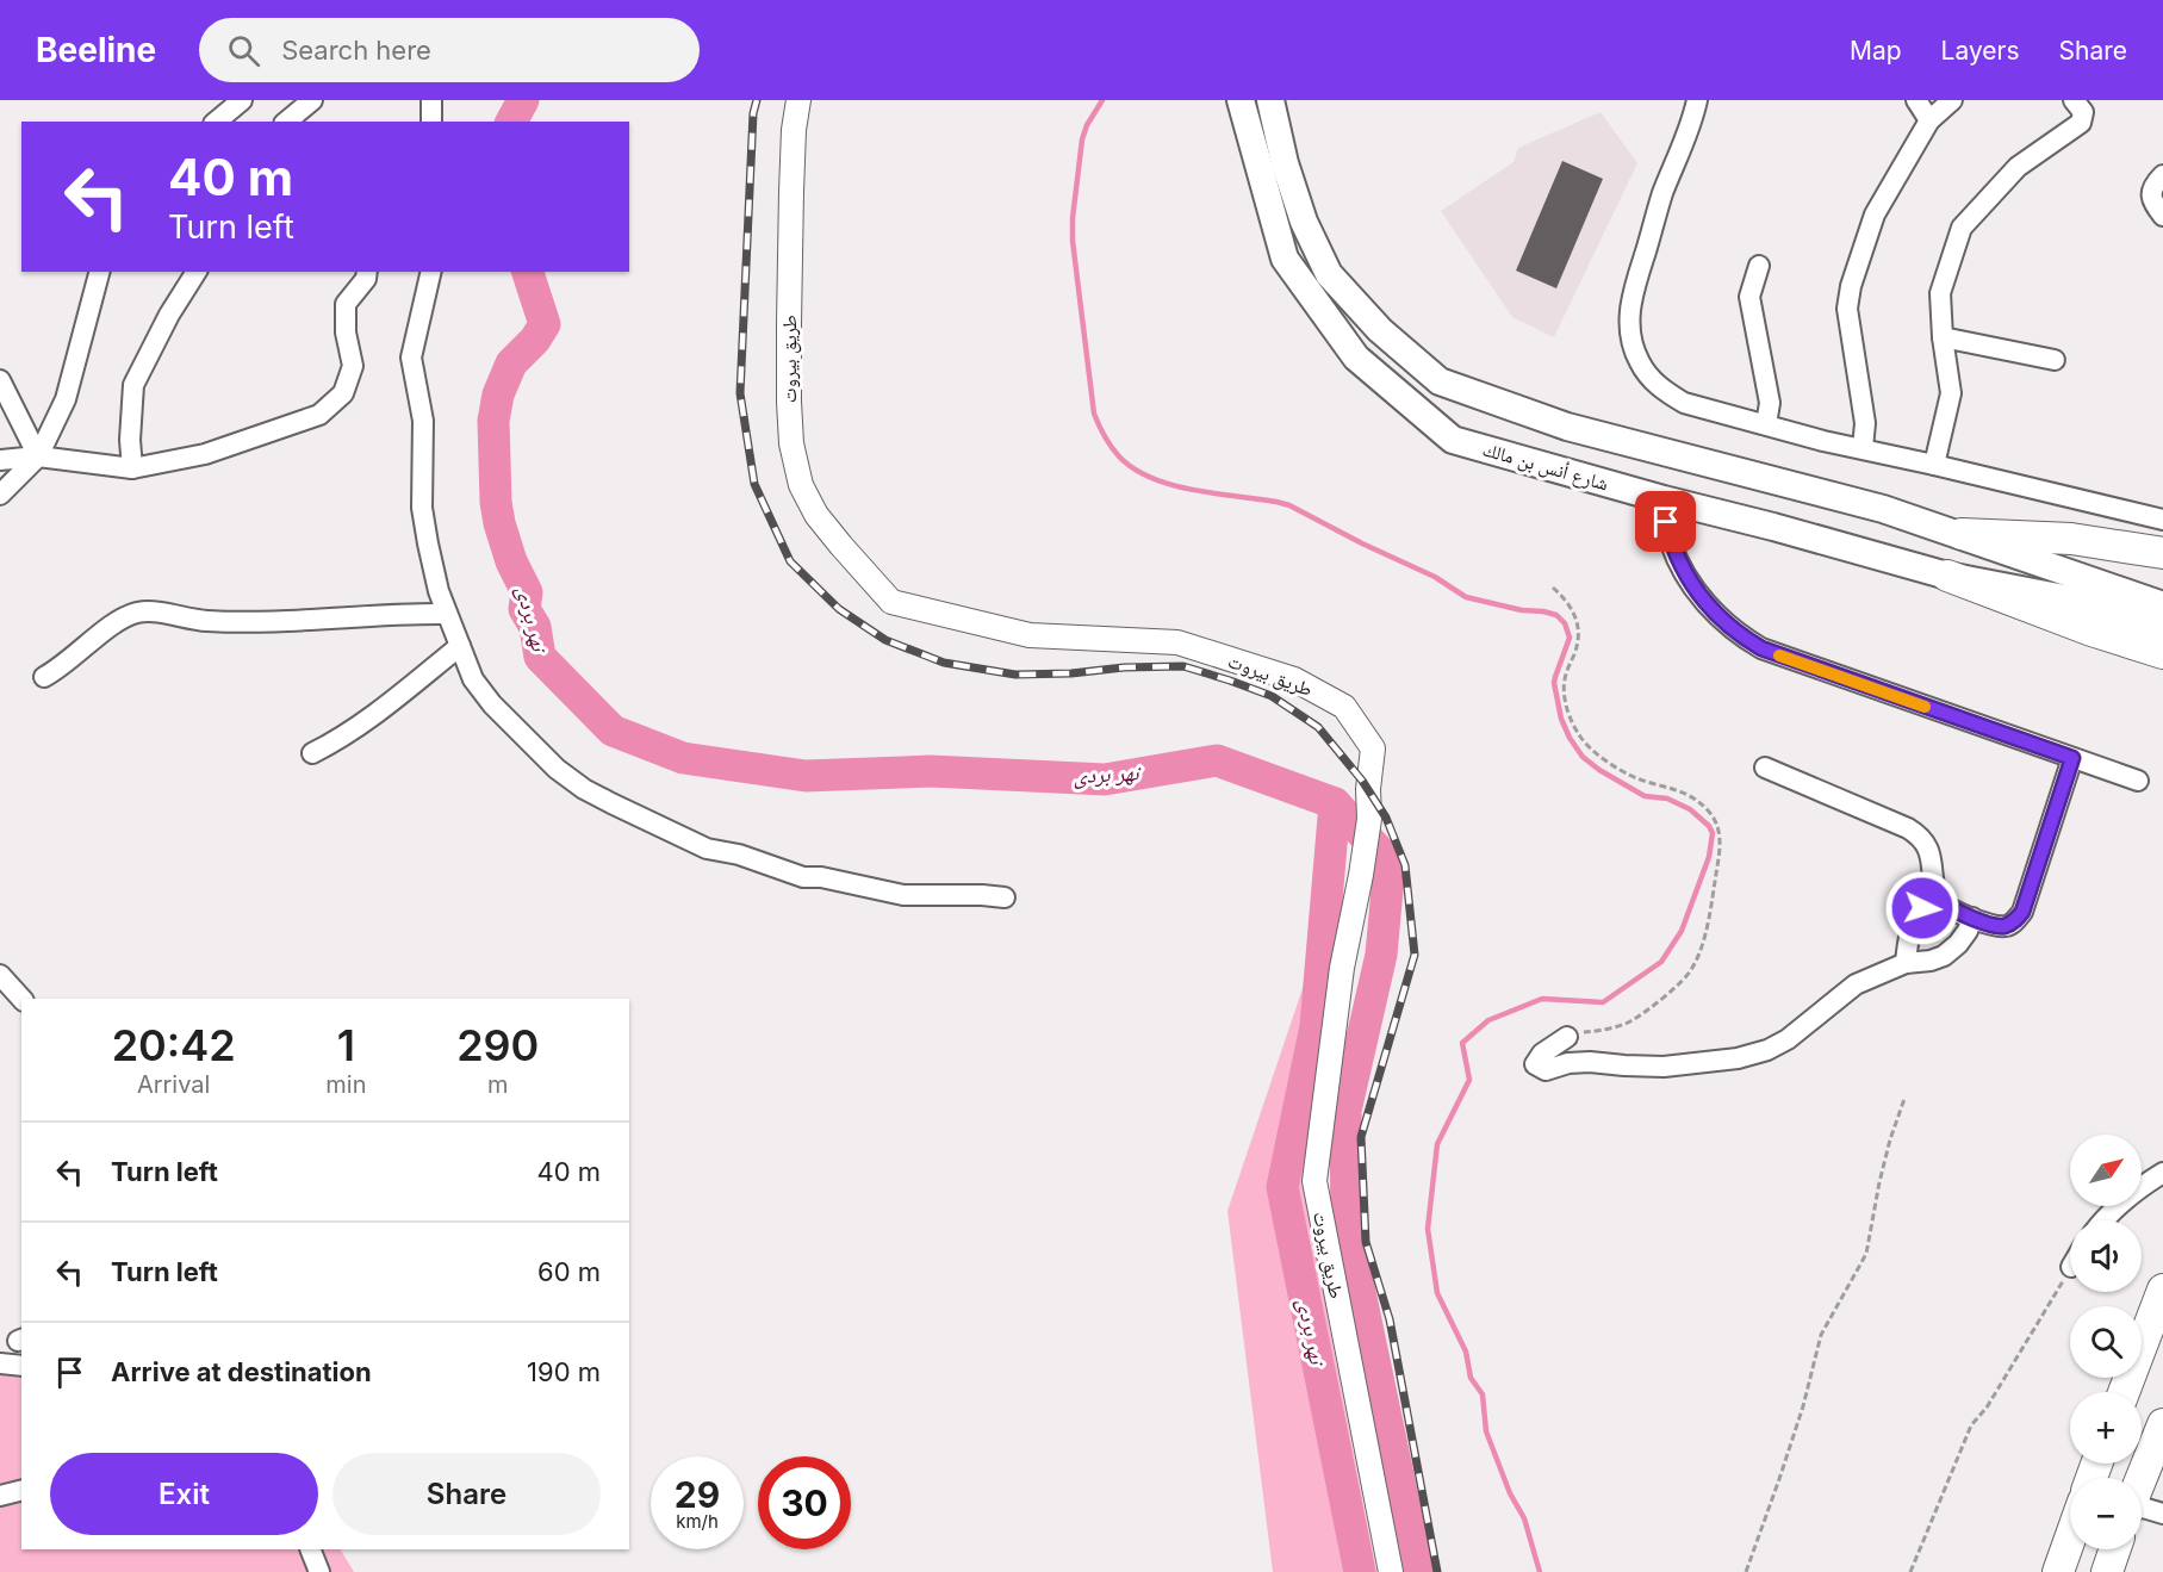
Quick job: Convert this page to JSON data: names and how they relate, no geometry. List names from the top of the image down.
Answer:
{
  "streets": {
    "main road": ["شارع أنس بن مالك"],
    "street": ["طريق بيروت"]
  },
  "water": ["نهر بردى"],
  "north": "top right",
  "page": {
    "header": "Beeline",
    "search": "Search here",
    "nav": ["Map", "Layers", "Share"],
    "turn": ["40 m", "Turn left"],
    "eta": [
      "20:42",
      "Arrival",
      "1",
      "min",
      "290",
      "m"
    ],
    "list": [
      {
        "name": "Turn left",
        "value": "40 m"
      },
      {
        "name": "Turn left",
        "value": "60 m"
      },
      {
        "name": "Arrive at destination",
        "value": "190 m"
      }
    ],
    "map_buttons": ["+", "−"],
    "buttons": ["Exit", "Share"],
    "speed": "29 km/h",
    "limit": "30"
  }
}
